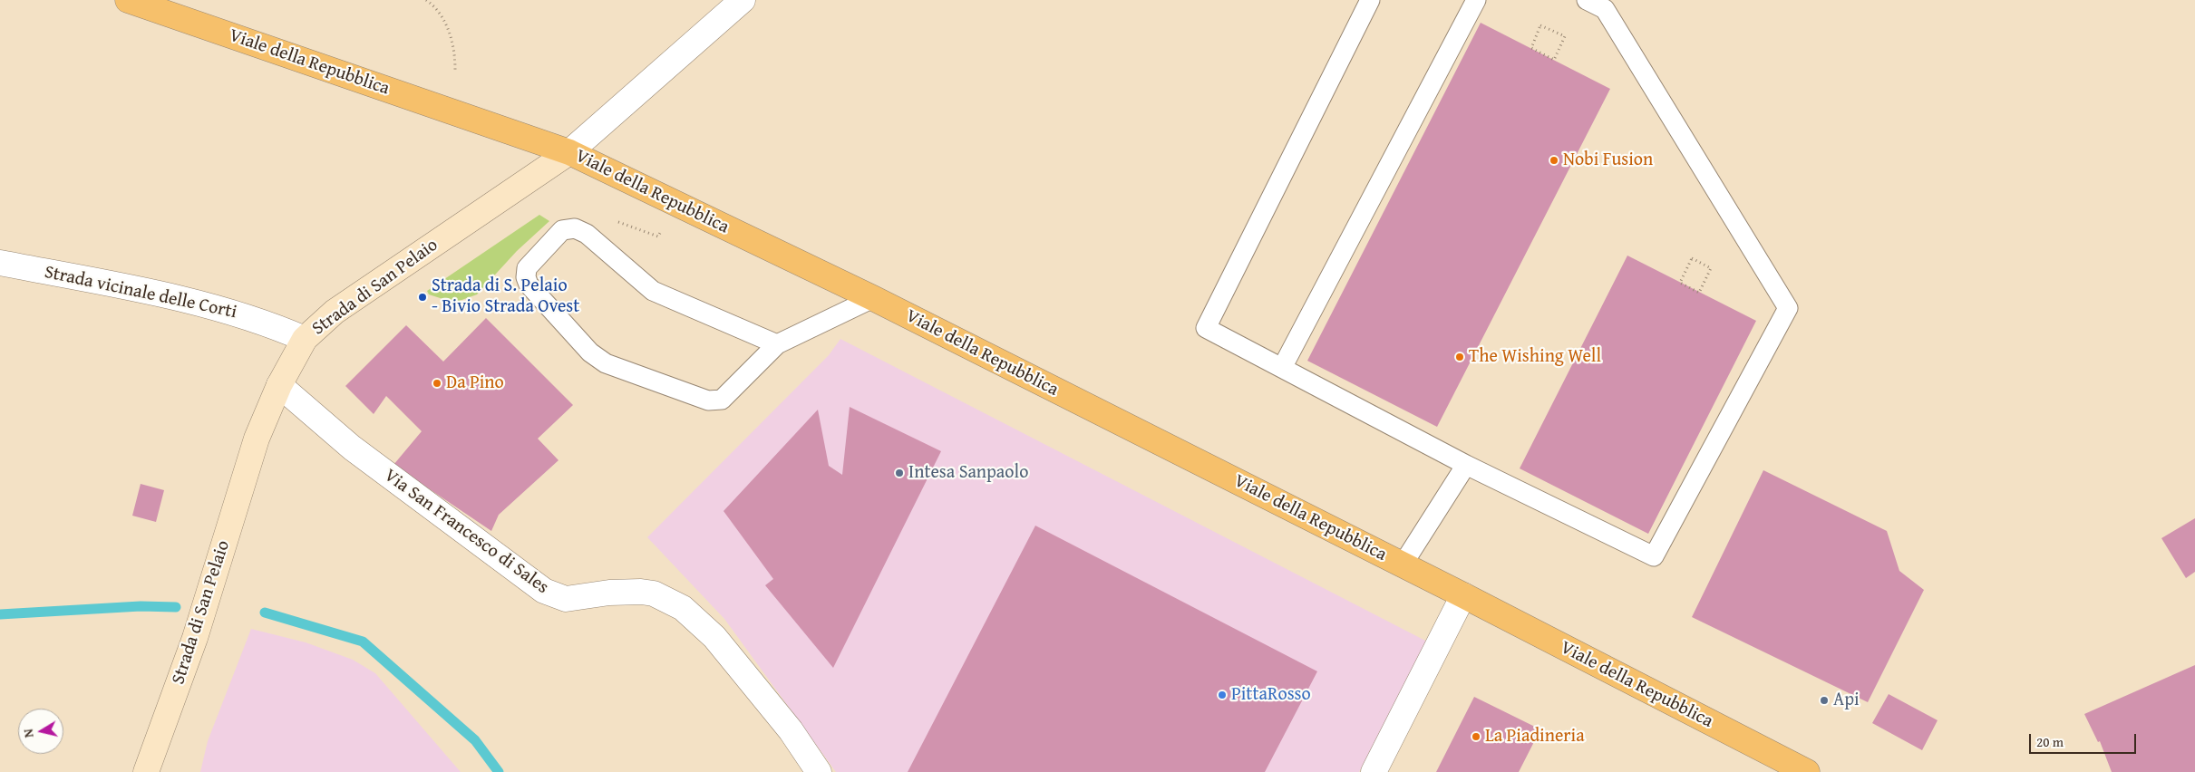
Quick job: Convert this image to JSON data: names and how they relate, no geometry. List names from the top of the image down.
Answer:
{
  "streets": {
    "main road": ["Viale della Repubblica", "Strada di San Pelaio"],
    "street": ["Strada vicinale delle Corti", "Via San Francesco di Sales"]
  },
  "crossings": [
    ["Viale della Repubblica", "Strada di San Pelaio"],
    ["Strada di San Pelaio", "Strada vicinale delle Corti"],
    ["Strada di San Pelaio", "Via San Francesco di Sales"]
  ],
  "places": [
    "Nobi Fusion",
    "Strada di S. Pelaio - Bivio Strada Ovest",
    "The Wishing Well",
    "Da Pino",
    "Intesa Sanpaolo",
    "PittaRosso",
    "Api",
    "La Piadineria"
  ],
  "scale_bar": "20 m",
  "north": "left"
}
